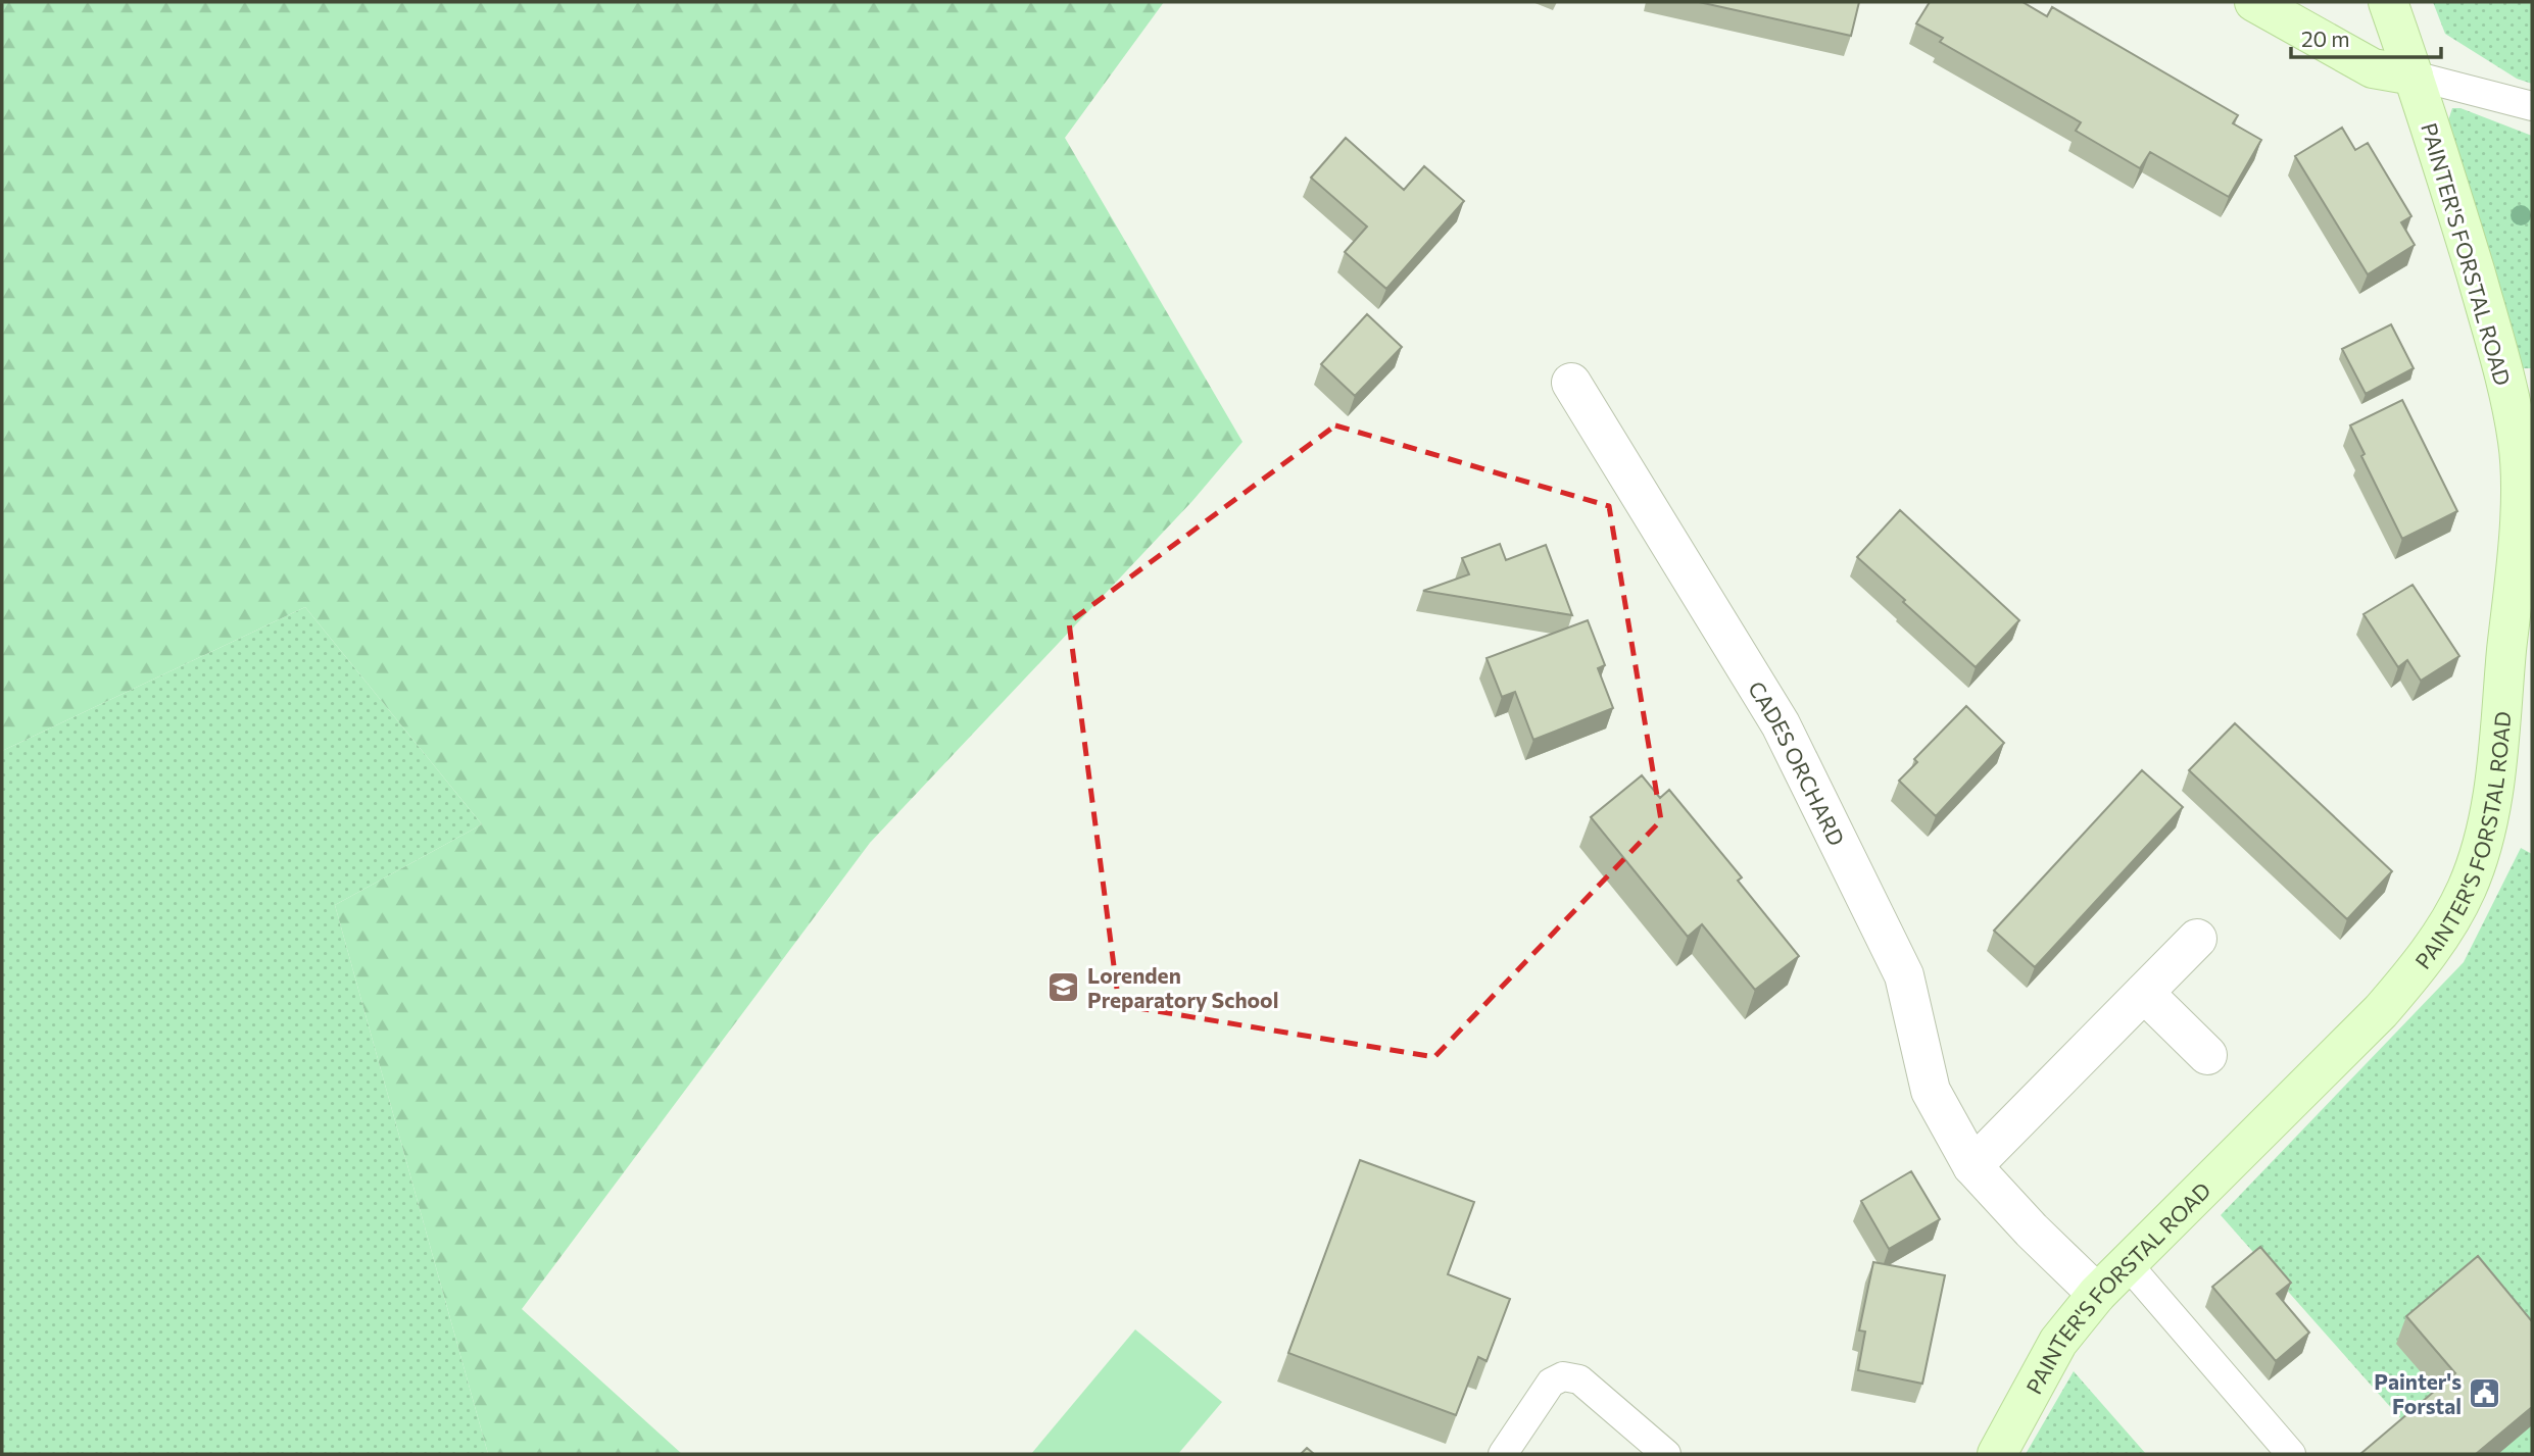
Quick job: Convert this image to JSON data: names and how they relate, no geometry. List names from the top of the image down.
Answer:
{
  "streets": {
    "street": ["PAINTER'S FORSTAL ROAD", "CADES ORCHARD"]
  },
  "crossings": [
    ["PAINTER'S FORSTAL ROAD", "CADES ORCHARD"]
  ],
  "places": {
    "school or university": ["Lorenden Preparatory School"],
    "public building": ["Painter's Forstal"]
  },
  "scale_bar": "20 m"
}
